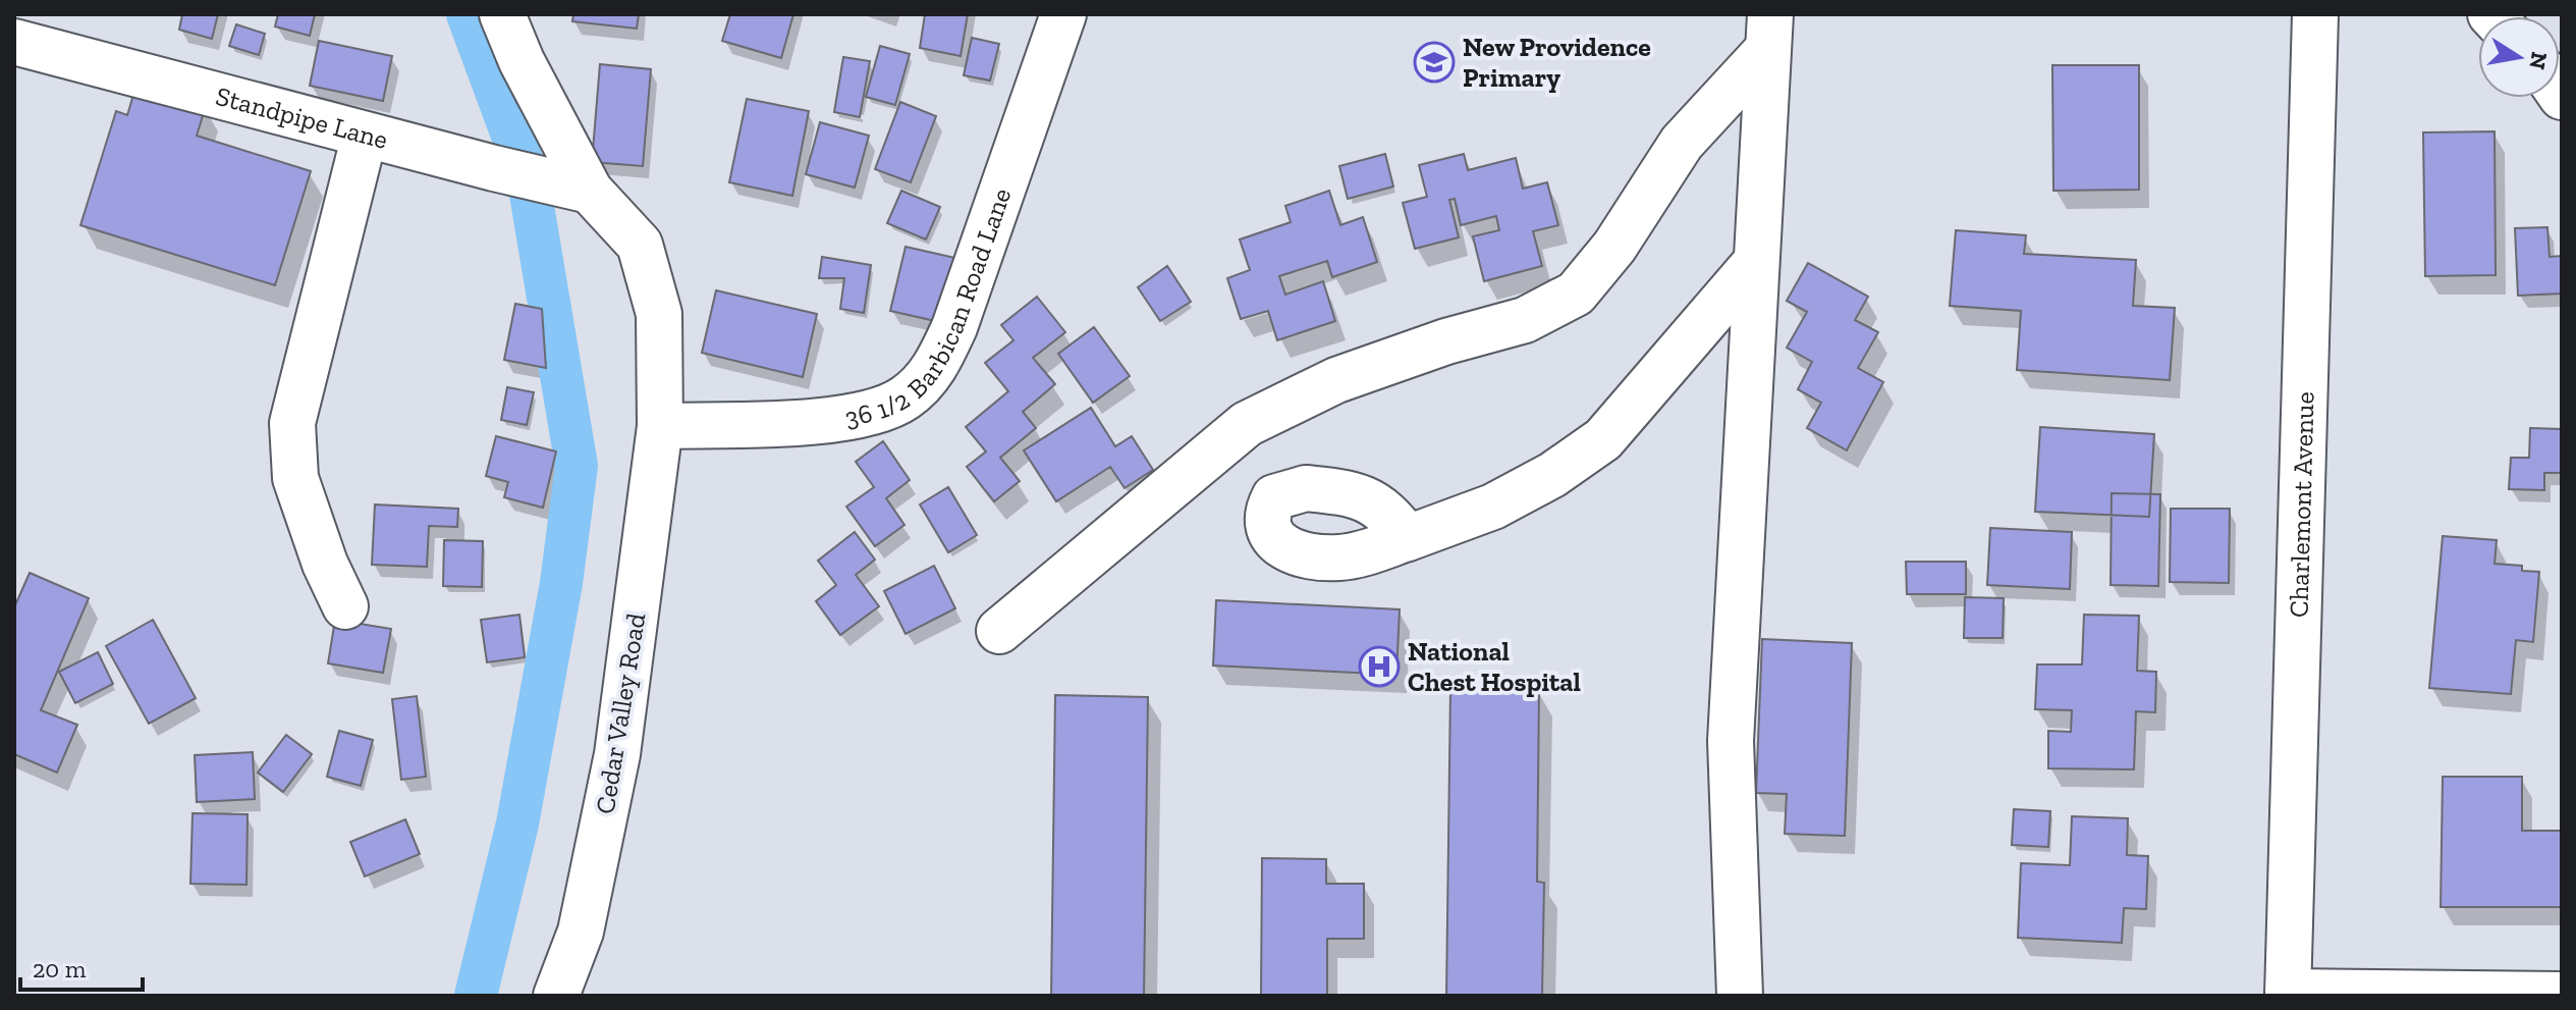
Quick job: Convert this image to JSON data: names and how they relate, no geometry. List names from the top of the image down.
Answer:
{
  "streets": {
    "street": [
      "Standpipe Lane",
      "36 1/2 Barbican Road Lane",
      "Charlemont Avenue",
      "Cedar Valley Road"
    ]
  },
  "crossings": [
    ["Standpipe Lane", "Cedar Valley Road"],
    ["36 1/2 Barbican Road Lane", "Cedar Valley Road"]
  ],
  "places": {
    "school or university": ["New Providence Primary"],
    "hospital": ["National Chest Hospital"]
  },
  "scale_bar": "20 m",
  "north": "right"
}
